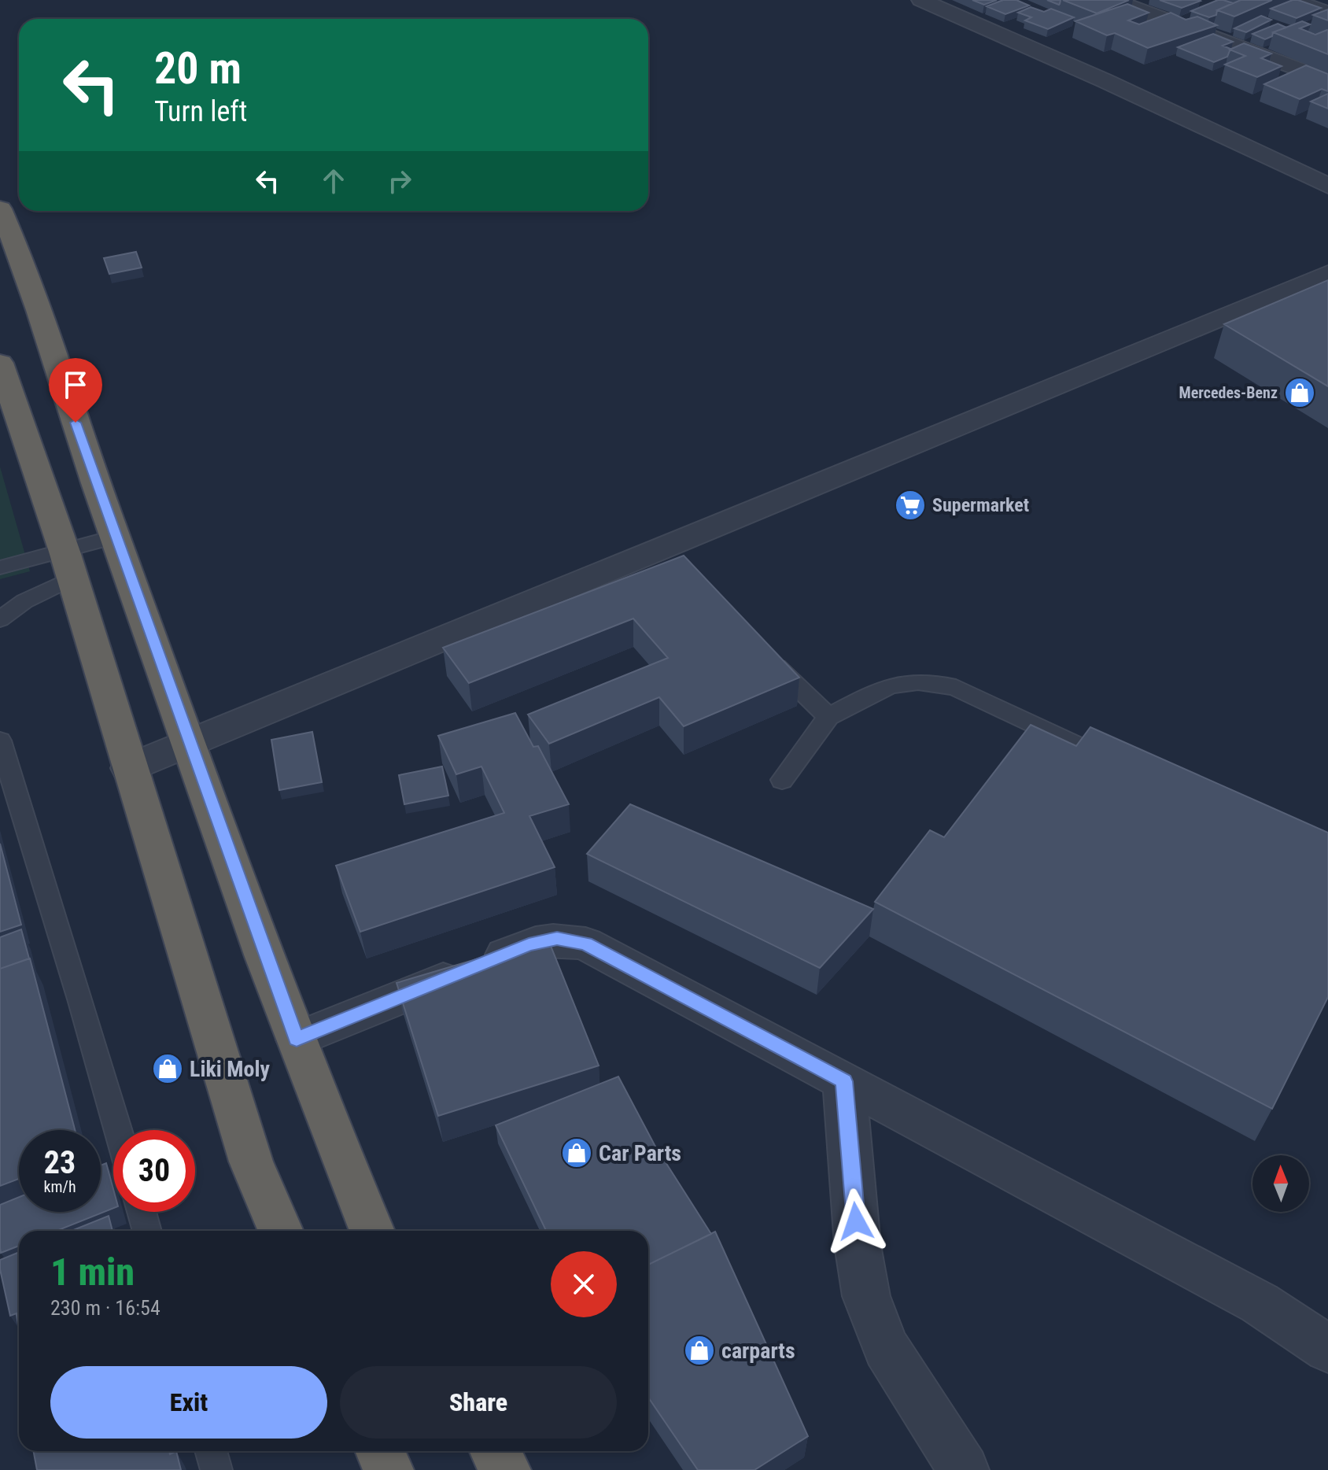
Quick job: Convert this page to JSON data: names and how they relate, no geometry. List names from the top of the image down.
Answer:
{
  "places": {
    "shop": [
      "Mercedes-Benz",
      "Liki Moly",
      "Car Parts",
      "carparts"
    ],
    "supermarket": ["Supermarket"]
  },
  "north": "top",
  "page": {
    "turn": ["20 m", "Turn left"],
    "speed": "23 km/h",
    "limit": "30",
    "heading": ["1 min", "230 m · 16:54"],
    "buttons": ["Exit", "Share"]
  }
}
